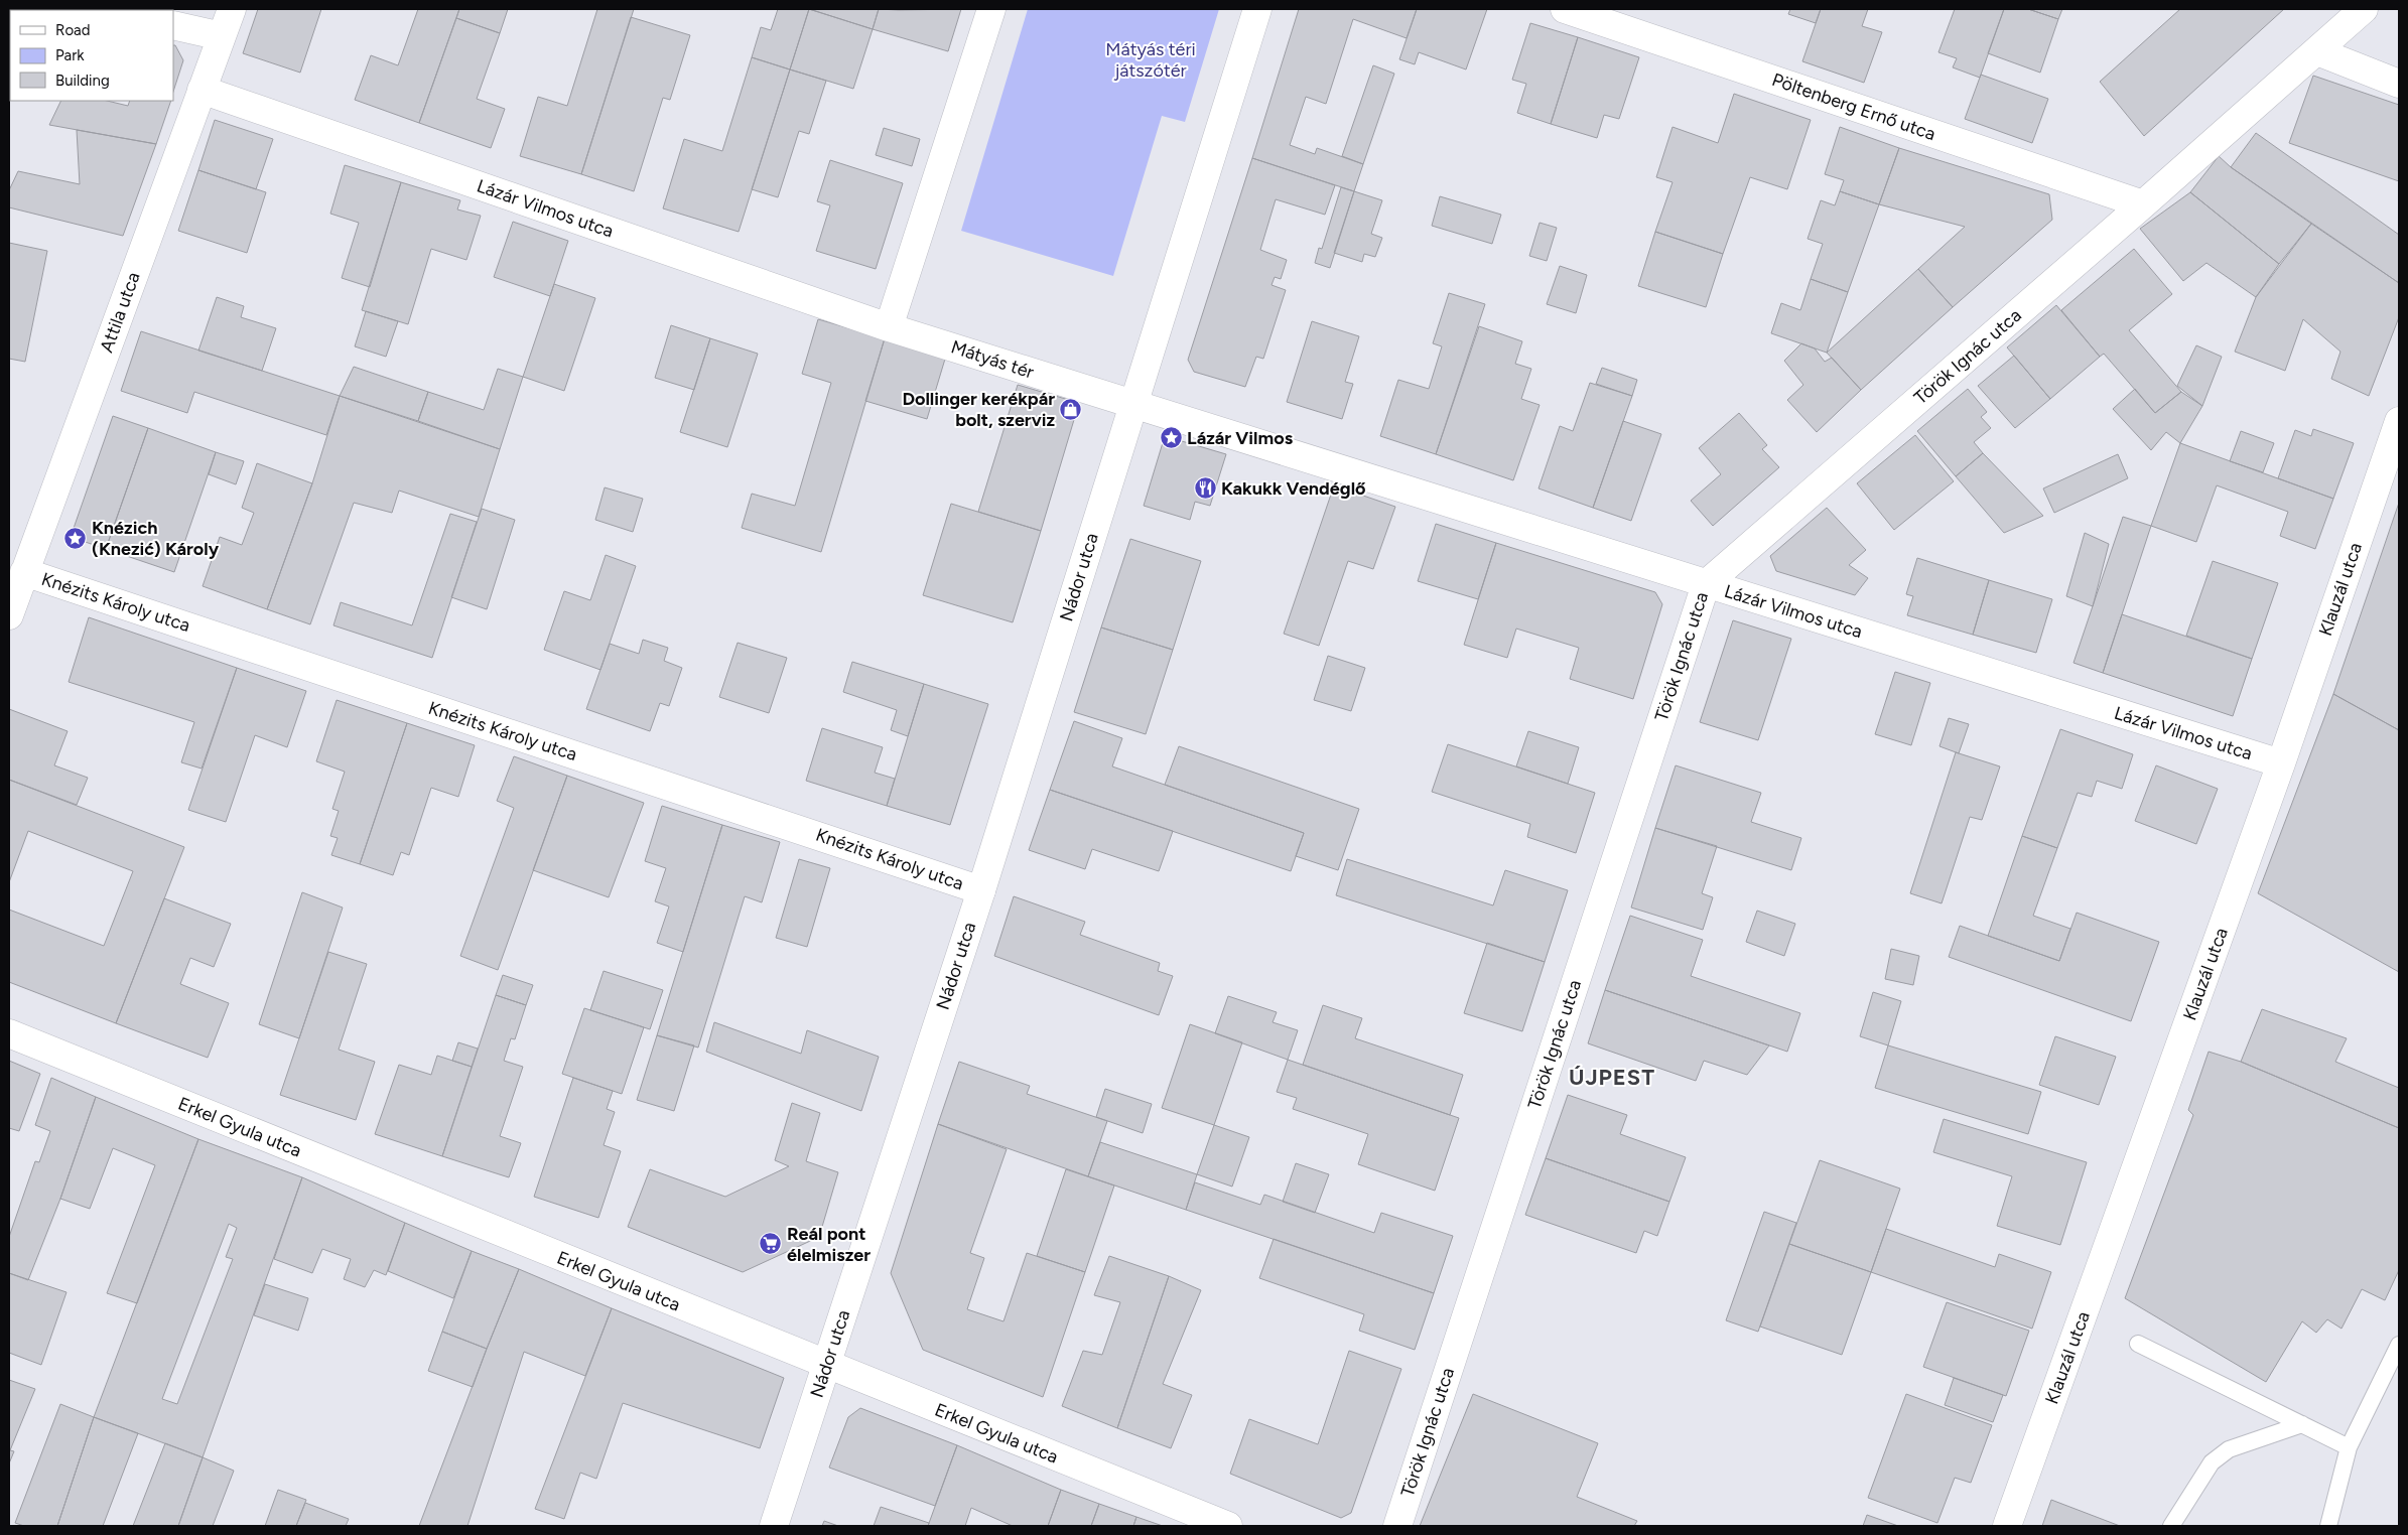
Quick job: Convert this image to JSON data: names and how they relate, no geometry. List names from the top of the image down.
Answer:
{
  "streets": {
    "street": [
      "Pöltenberg Ernő utca",
      "Lázár Vilmos utca",
      "Attila utca",
      "Török Ignác utca",
      "Mátyás tér",
      "Nádor utca",
      "Klauzál utca",
      "Knézits Károly utca",
      "Erkel Gyula utca"
    ]
  },
  "crossings": [
    ["Pöltenberg Ernő utca", "Török Ignác utca"],
    ["Lázár Vilmos utca", "Attila utca"],
    ["Lázár Vilmos utca", "Török Ignác utca"],
    ["Lázár Vilmos utca", "Mátyás tér"],
    ["Lázár Vilmos utca", "Nádor utca"],
    ["Lázár Vilmos utca", "Klauzál utca"],
    ["Attila utca", "Knézits Károly utca"],
    ["Mátyás tér", "Nádor utca"],
    ["Nádor utca", "Knézits Károly utca"],
    ["Nádor utca", "Erkel Gyula utca"]
  ],
  "districts": ["ÚJPEST"],
  "parks": ["Mátyás téri játszótér"],
  "places": {
    "shop": ["Dollinger kerékpár bolt, szerviz"],
    "place": ["Lázár Vilmos", "Knézich (Knezić) Károly"],
    "restaurant": ["Kakukk Vendéglő"],
    "supermarket": ["Reál pont élelmiszer"]
  },
  "legend": ["Road", "Park", "Building"]
}
